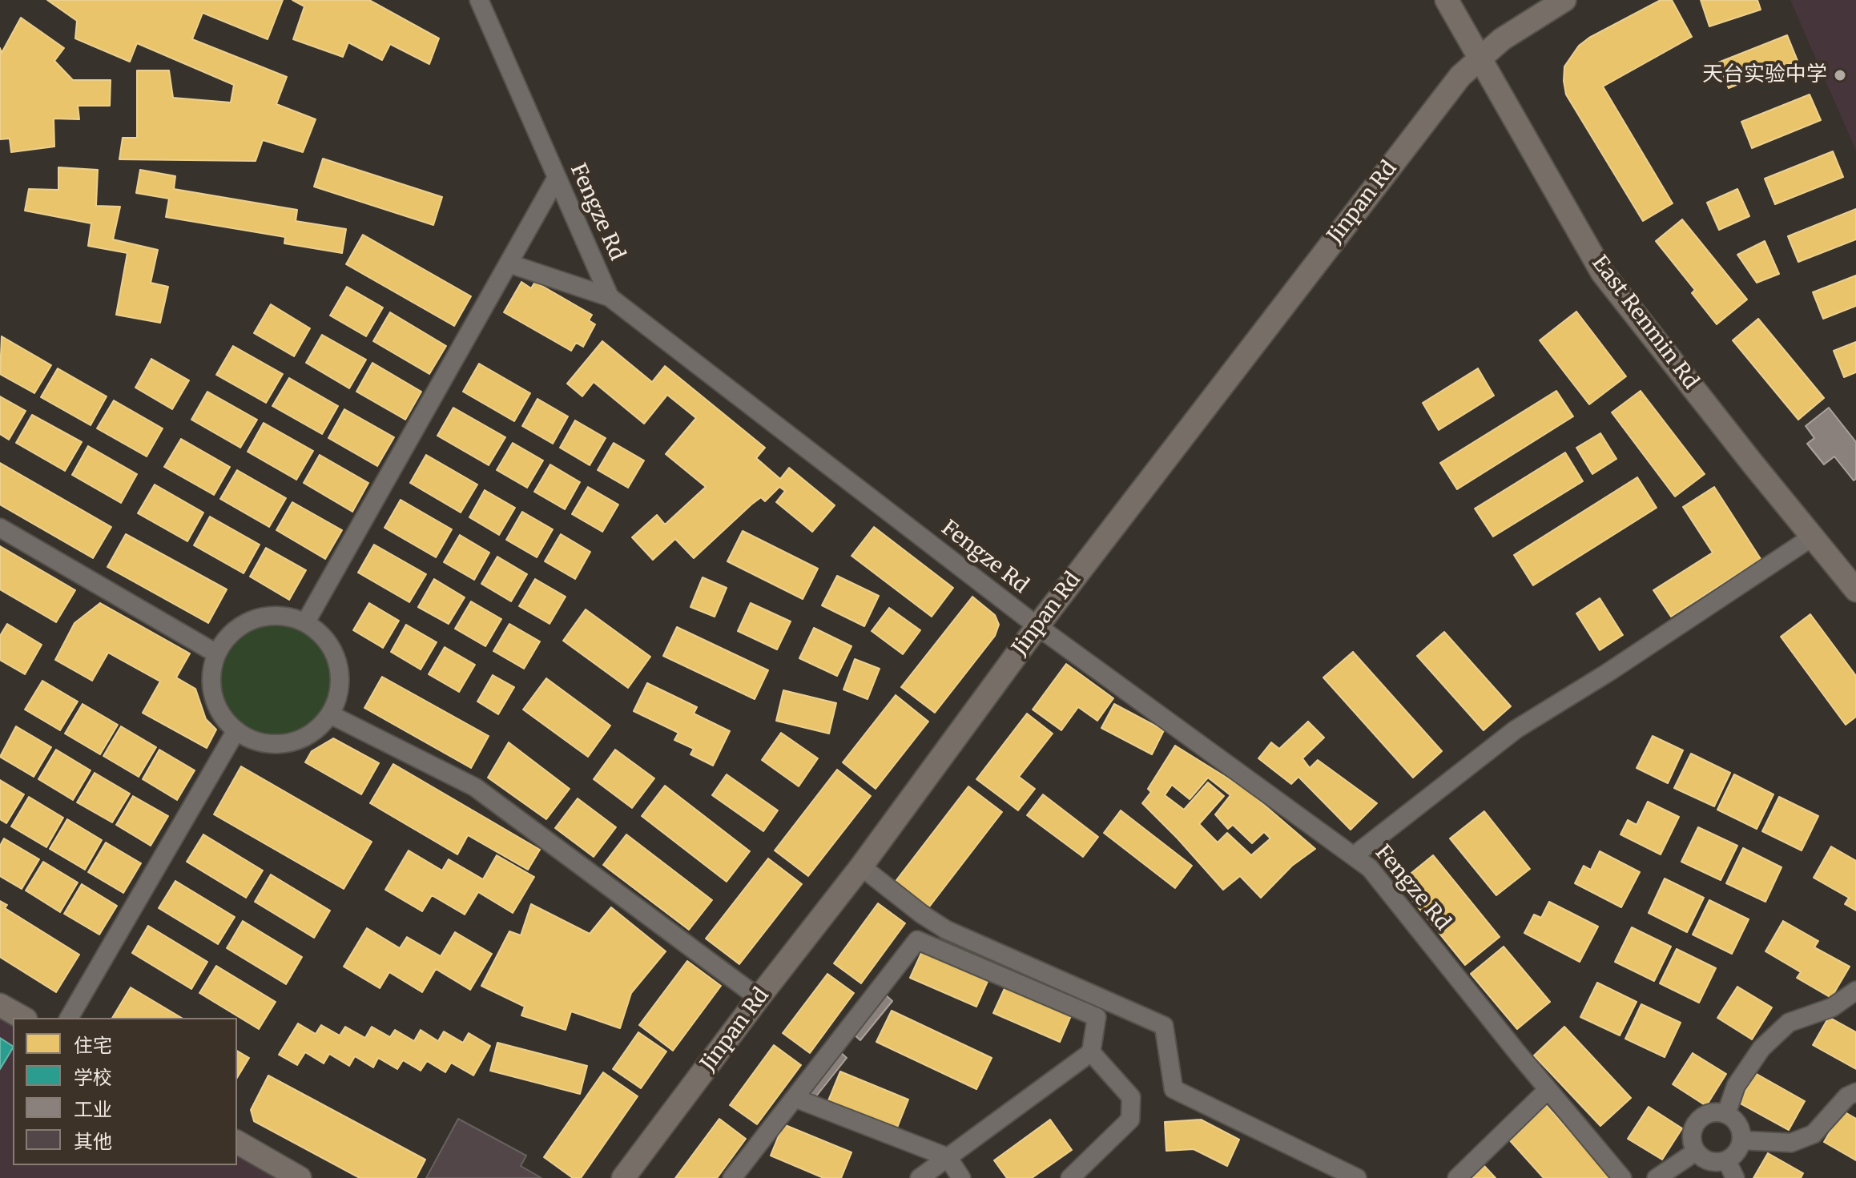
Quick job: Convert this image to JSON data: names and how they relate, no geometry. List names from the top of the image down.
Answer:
{
  "streets": {
    "main road": ["Jinpan Rd", "East Renmin Rd"],
    "street": ["Fengze Rd"]
  },
  "crossings": [
    ["Jinpan Rd", "Fengze Rd"],
    ["Jinpan Rd", "East Renmin Rd"]
  ],
  "places": ["天台实验中学"],
  "legend": [
    "住宅",
    "学校",
    "工业",
    "其他"
  ]
}
